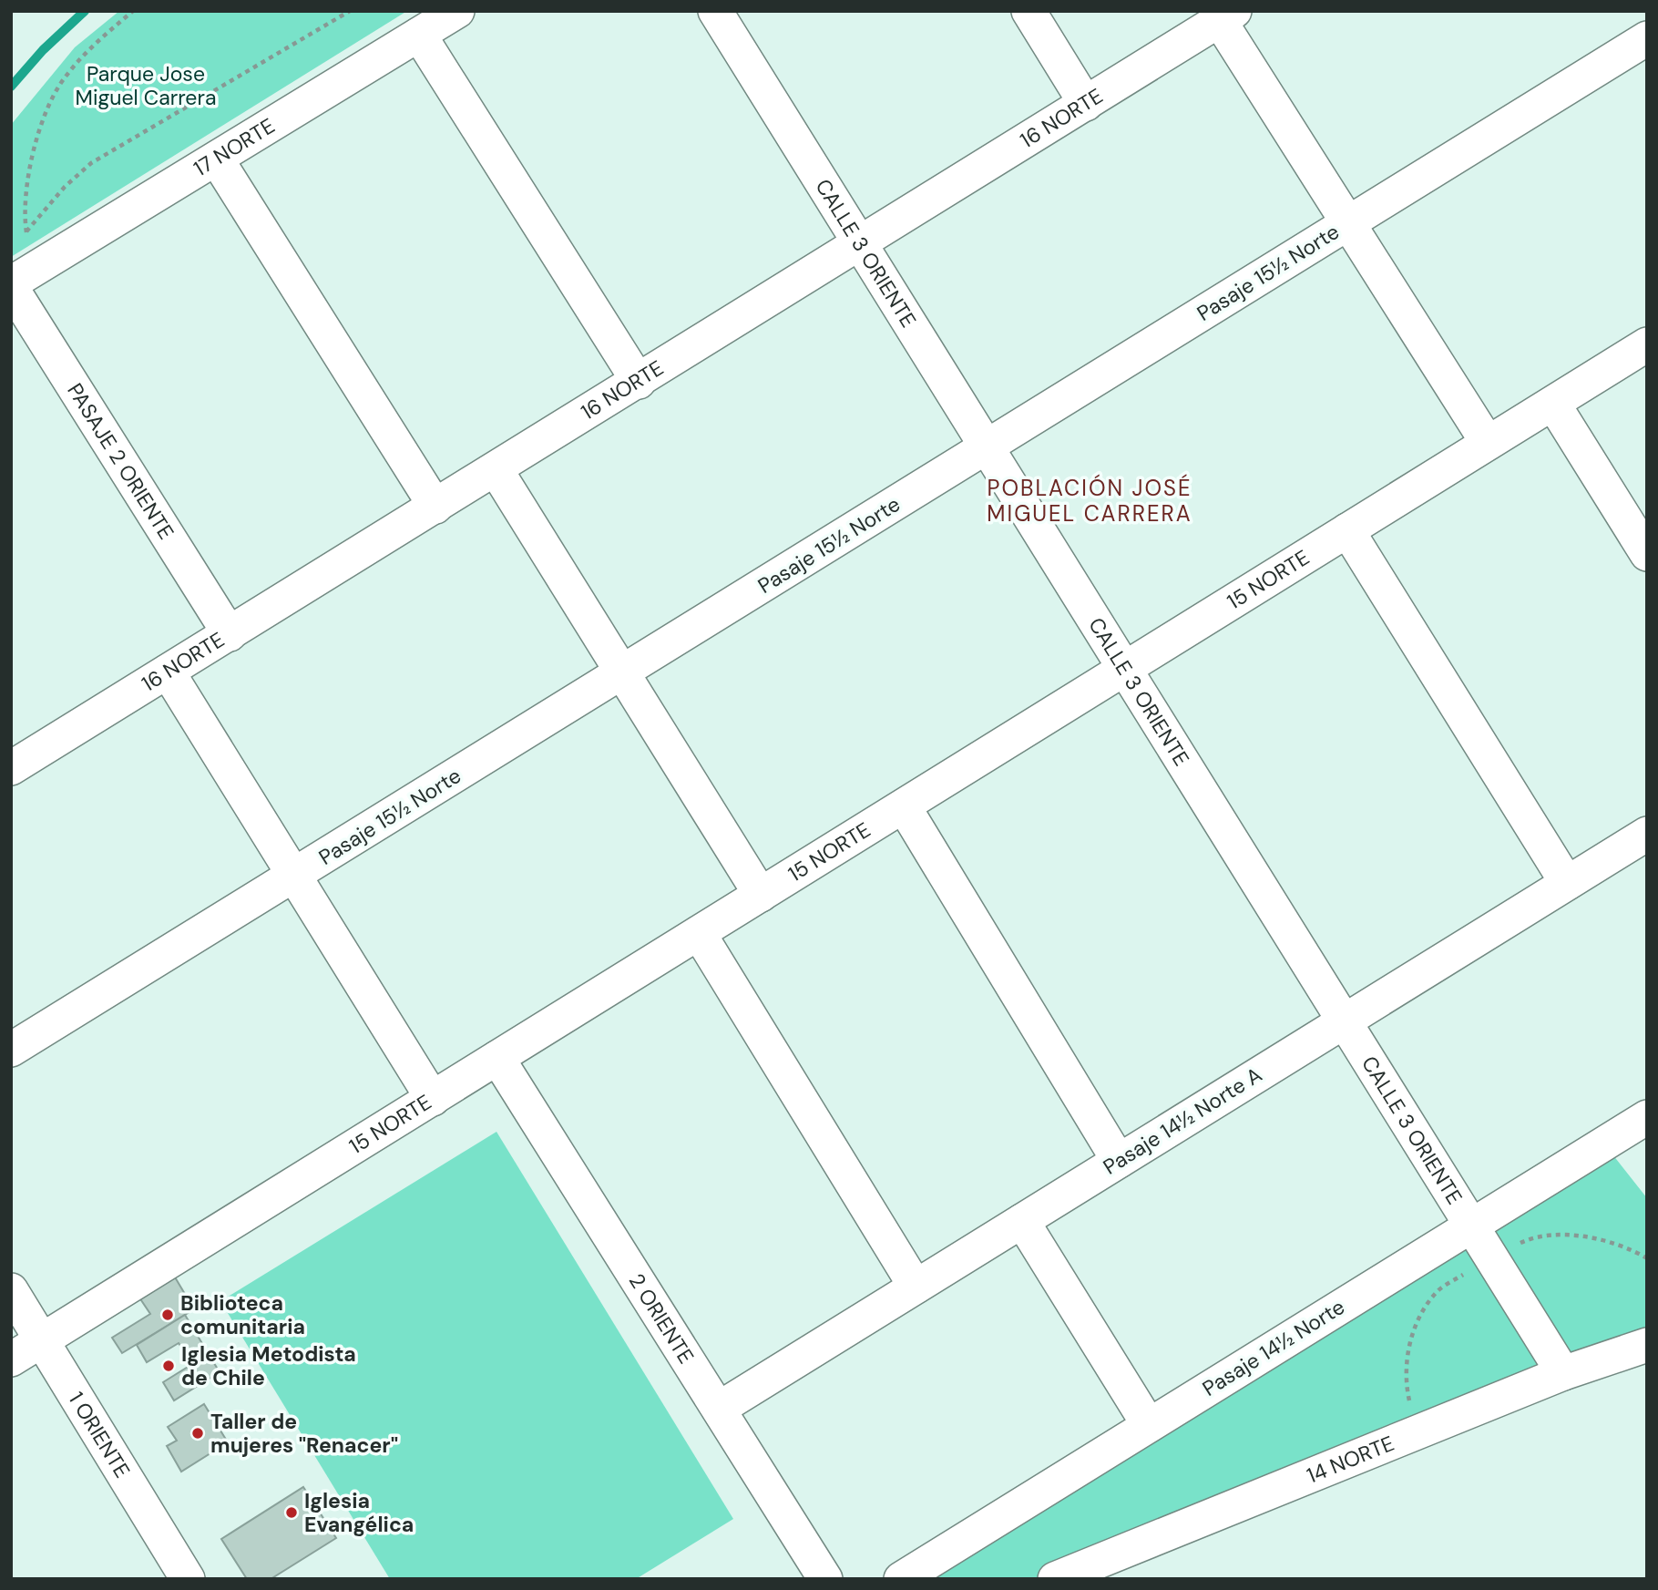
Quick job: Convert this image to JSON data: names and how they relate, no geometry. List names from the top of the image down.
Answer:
{
  "streets": {
    "street": [
      "16 NORTE",
      "17 NORTE",
      "CALLE 3 ORIENTE",
      "Pasaje 15½ Norte",
      "PASAJE 2 ORIENTE",
      "15 NORTE",
      "Pasaje 14½ Norte A",
      "2 ORIENTE",
      "Pasaje 14½ Norte",
      "1 ORIENTE",
      "14 NORTE"
    ]
  },
  "crossings": [
    ["16 NORTE", "CALLE 3 ORIENTE"],
    ["16 NORTE", "PASAJE 2 ORIENTE"],
    ["17 NORTE", "PASAJE 2 ORIENTE"],
    ["CALLE 3 ORIENTE", "Pasaje 15½ Norte"],
    ["CALLE 3 ORIENTE", "15 NORTE"],
    ["CALLE 3 ORIENTE", "Pasaje 14½ Norte A"],
    ["CALLE 3 ORIENTE", "Pasaje 14½ Norte"],
    ["CALLE 3 ORIENTE", "14 NORTE"],
    ["15 NORTE", "2 ORIENTE"],
    ["15 NORTE", "1 ORIENTE"],
    ["Pasaje 14½ Norte A", "2 ORIENTE"]
  ],
  "districts": ["POBLACIÓN JOSÉ MIGUEL CARRERA"],
  "parks": ["Parque Jose Miguel Carrera"],
  "places": [
    "Biblioteca comunitaria",
    "Iglesia Metodista de Chile",
    "Taller de mujeres \"Renacer\"",
    "Iglesia Evangélica"
  ]
}
